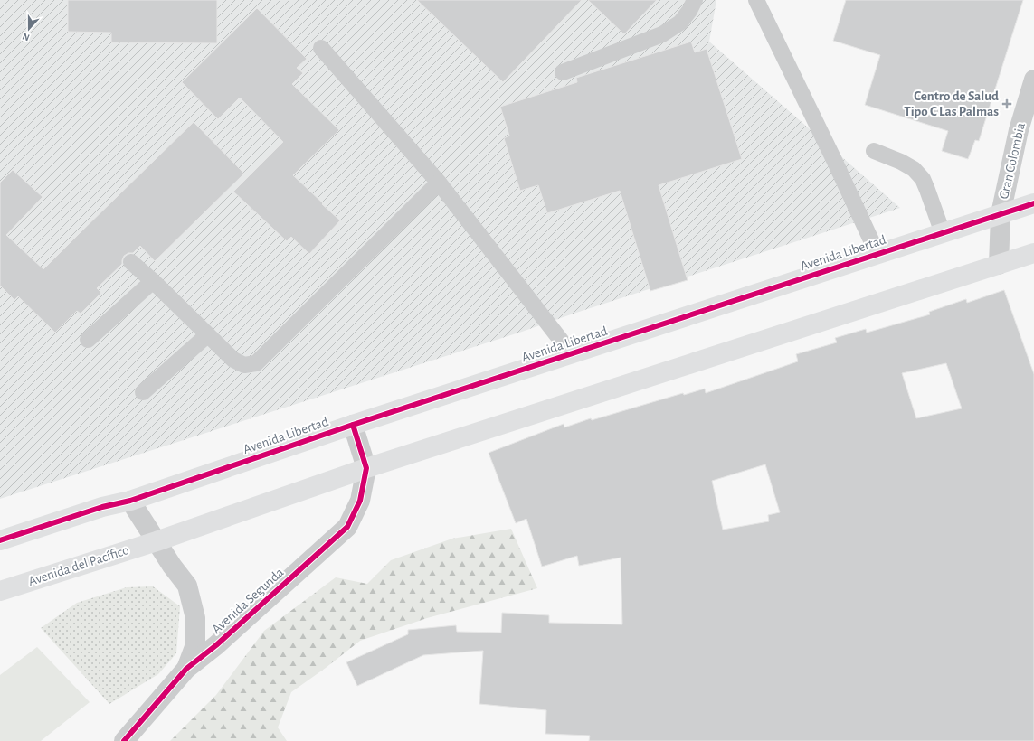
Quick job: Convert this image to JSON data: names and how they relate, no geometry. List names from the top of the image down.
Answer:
{
  "streets": {
    "main road": ["Avenida Libertad", "Avenida del Pacífico"],
    "street": ["Gran Colombia", "Avenida Segunda"]
  },
  "crossings": [
    ["Gran Colombia", "Avenida Libertad"],
    ["Avenida Libertad", "Avenida Segunda"],
    ["Avenida del Pacífico", "Avenida Segunda"]
  ],
  "places": {
    "health": ["Centro de Salud Tipo C Las Palmas"]
  },
  "north": "bottom"
}
